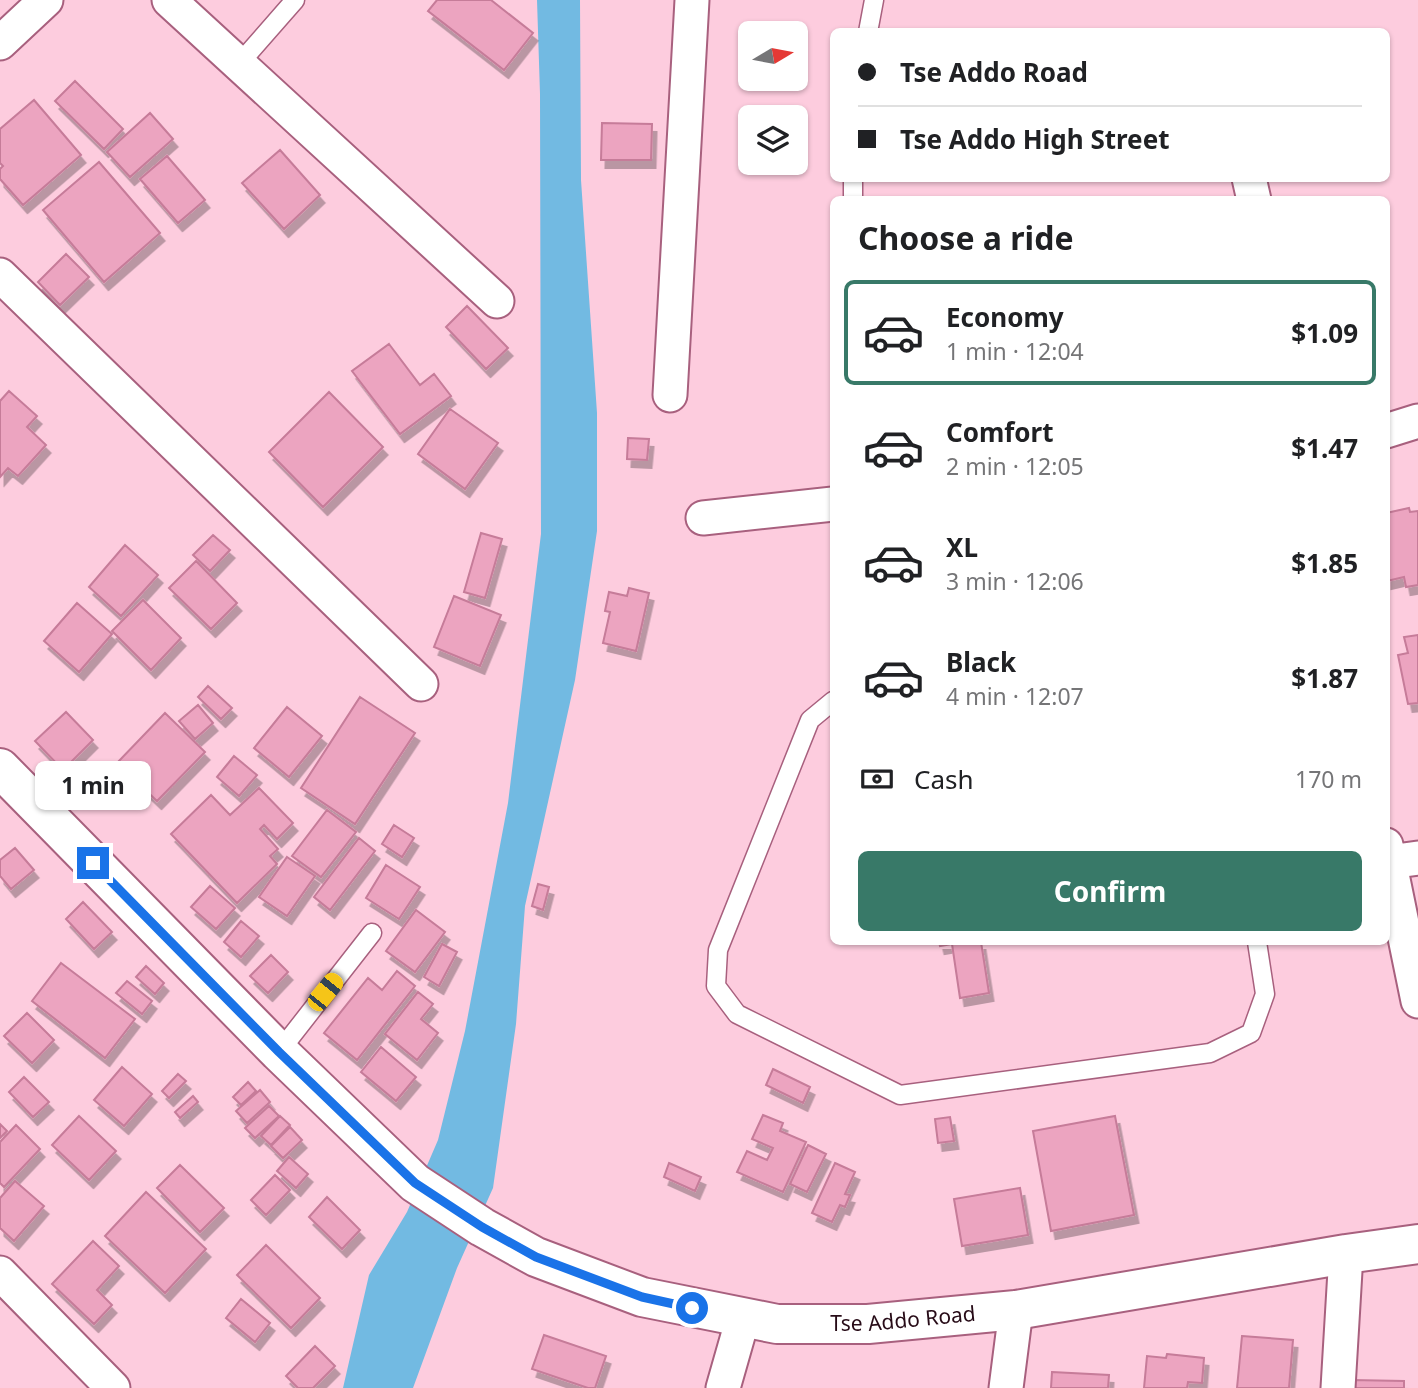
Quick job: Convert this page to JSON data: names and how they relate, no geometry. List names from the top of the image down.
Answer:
{
  "streets": {
    "street": ["Tse Addo Road"]
  },
  "north": "right",
  "page": {
    "banner": ["Tse Addo Road", "Tse Addo High Street"],
    "heading": "Choose a ride",
    "list": [
      {
        "name": "Economy",
        "note": "1 min · 12:04",
        "value": "$1.09"
      },
      {
        "name": "Comfort",
        "note": "2 min · 12:05",
        "value": "$1.47"
      },
      {
        "name": "XL",
        "note": "3 min · 12:06",
        "value": "$1.85"
      },
      {
        "name": "Black",
        "note": "4 min · 12:07",
        "value": "$1.87"
      }
    ],
    "pay": ["Cash", "170 m"],
    "bubble": "1 min",
    "buttons": "Confirm"
  }
}
